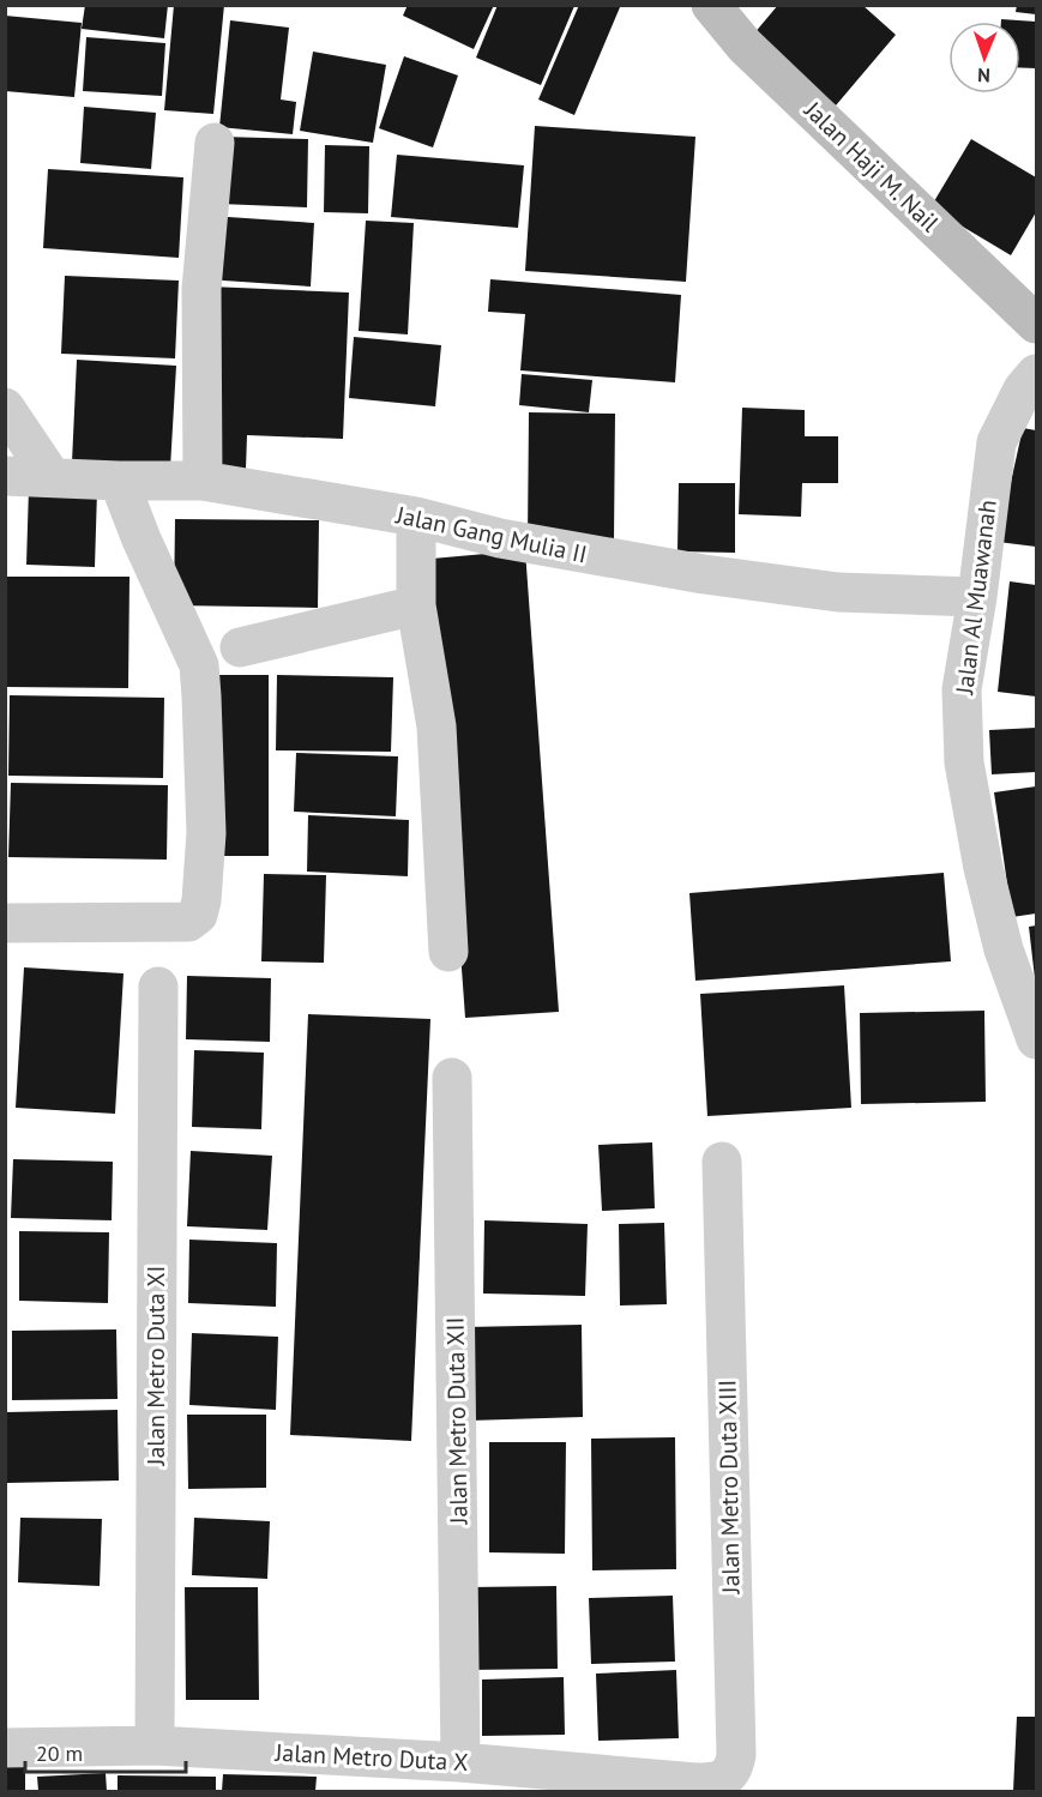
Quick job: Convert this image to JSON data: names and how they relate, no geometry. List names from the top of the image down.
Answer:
{
  "streets": {
    "main road": ["Jalan Haji M. Nail"],
    "street": [
      "Jalan Gang Mulia II",
      "Jalan Al Muawanah",
      "Jalan Metro Duta XI",
      "Jalan Metro Duta XII",
      "Jalan Metro Duta XIII",
      "Jalan Metro Duta X"
    ]
  },
  "crossings": [
    ["Jalan Gang Mulia II", "Jalan Al Muawanah"],
    ["Jalan Metro Duta XI", "Jalan Metro Duta X"],
    ["Jalan Metro Duta XII", "Jalan Metro Duta X"],
    ["Jalan Metro Duta XIII", "Jalan Metro Duta X"]
  ],
  "scale_bar": "20 m",
  "north": "bottom"
}
